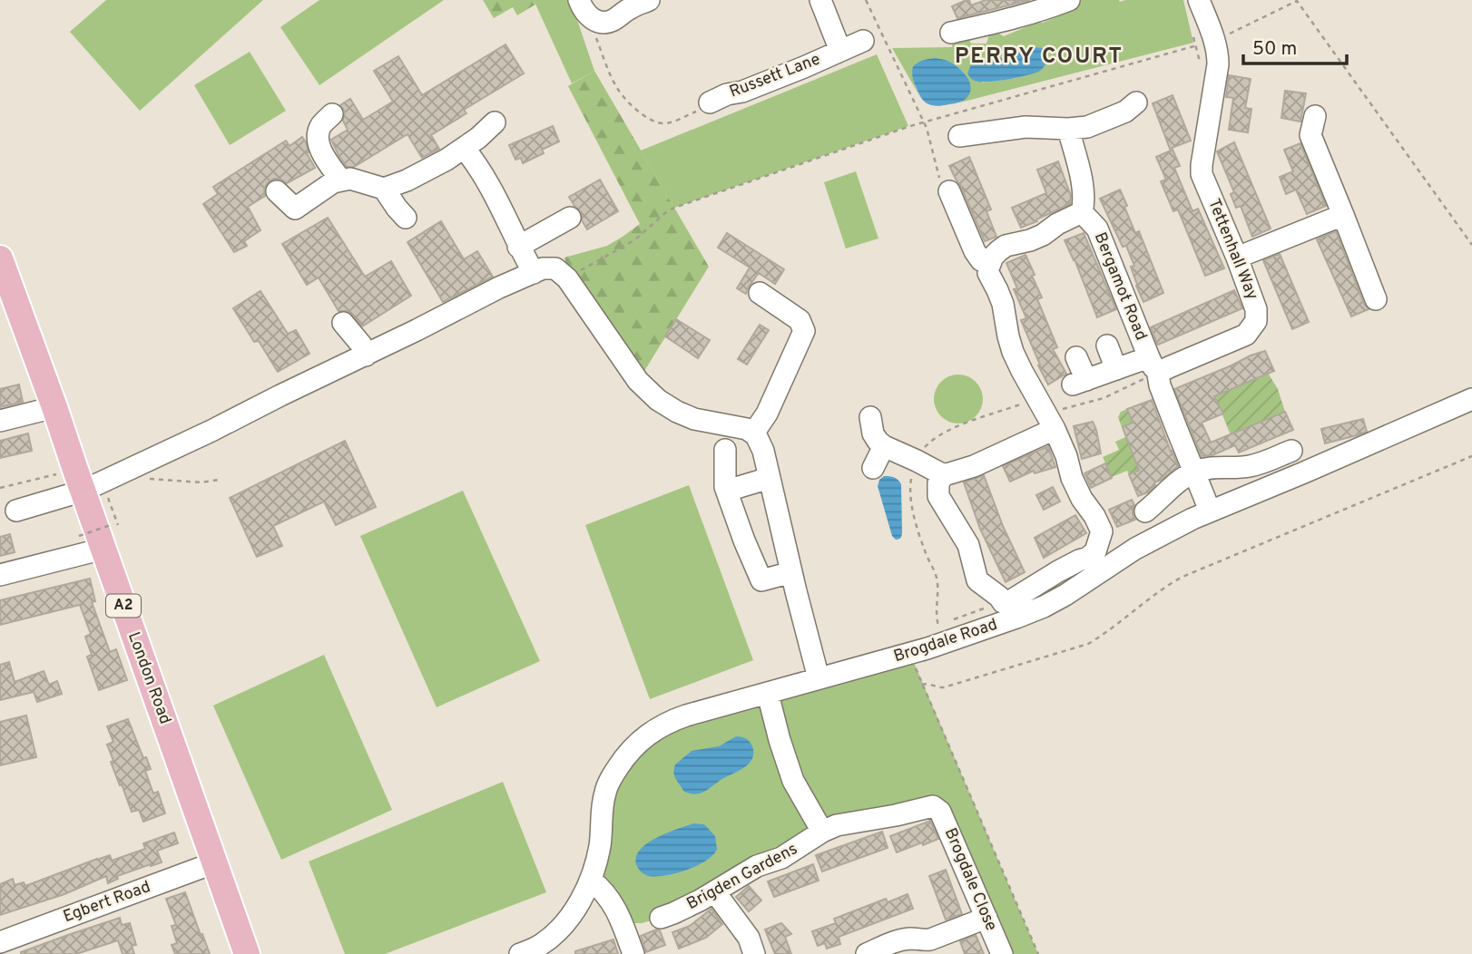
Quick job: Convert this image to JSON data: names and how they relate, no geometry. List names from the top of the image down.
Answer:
{
  "streets": {
    "main road": ["A2", "London Road"],
    "street": [
      "Russett Lane",
      "Tettenhall Way",
      "Bergamot Road",
      "Brogdale Road",
      "Brigden Gardens",
      "Brogdale Close",
      "Egbert Road"
    ]
  },
  "crossings": [
    ["Tettenhall Way", "Bergamot Road"],
    ["London Road", "Egbert Road"],
    ["Brigden Gardens", "Brogdale Close"]
  ],
  "districts": ["PERRY COURT"],
  "scale_bar": "50 m"
}
